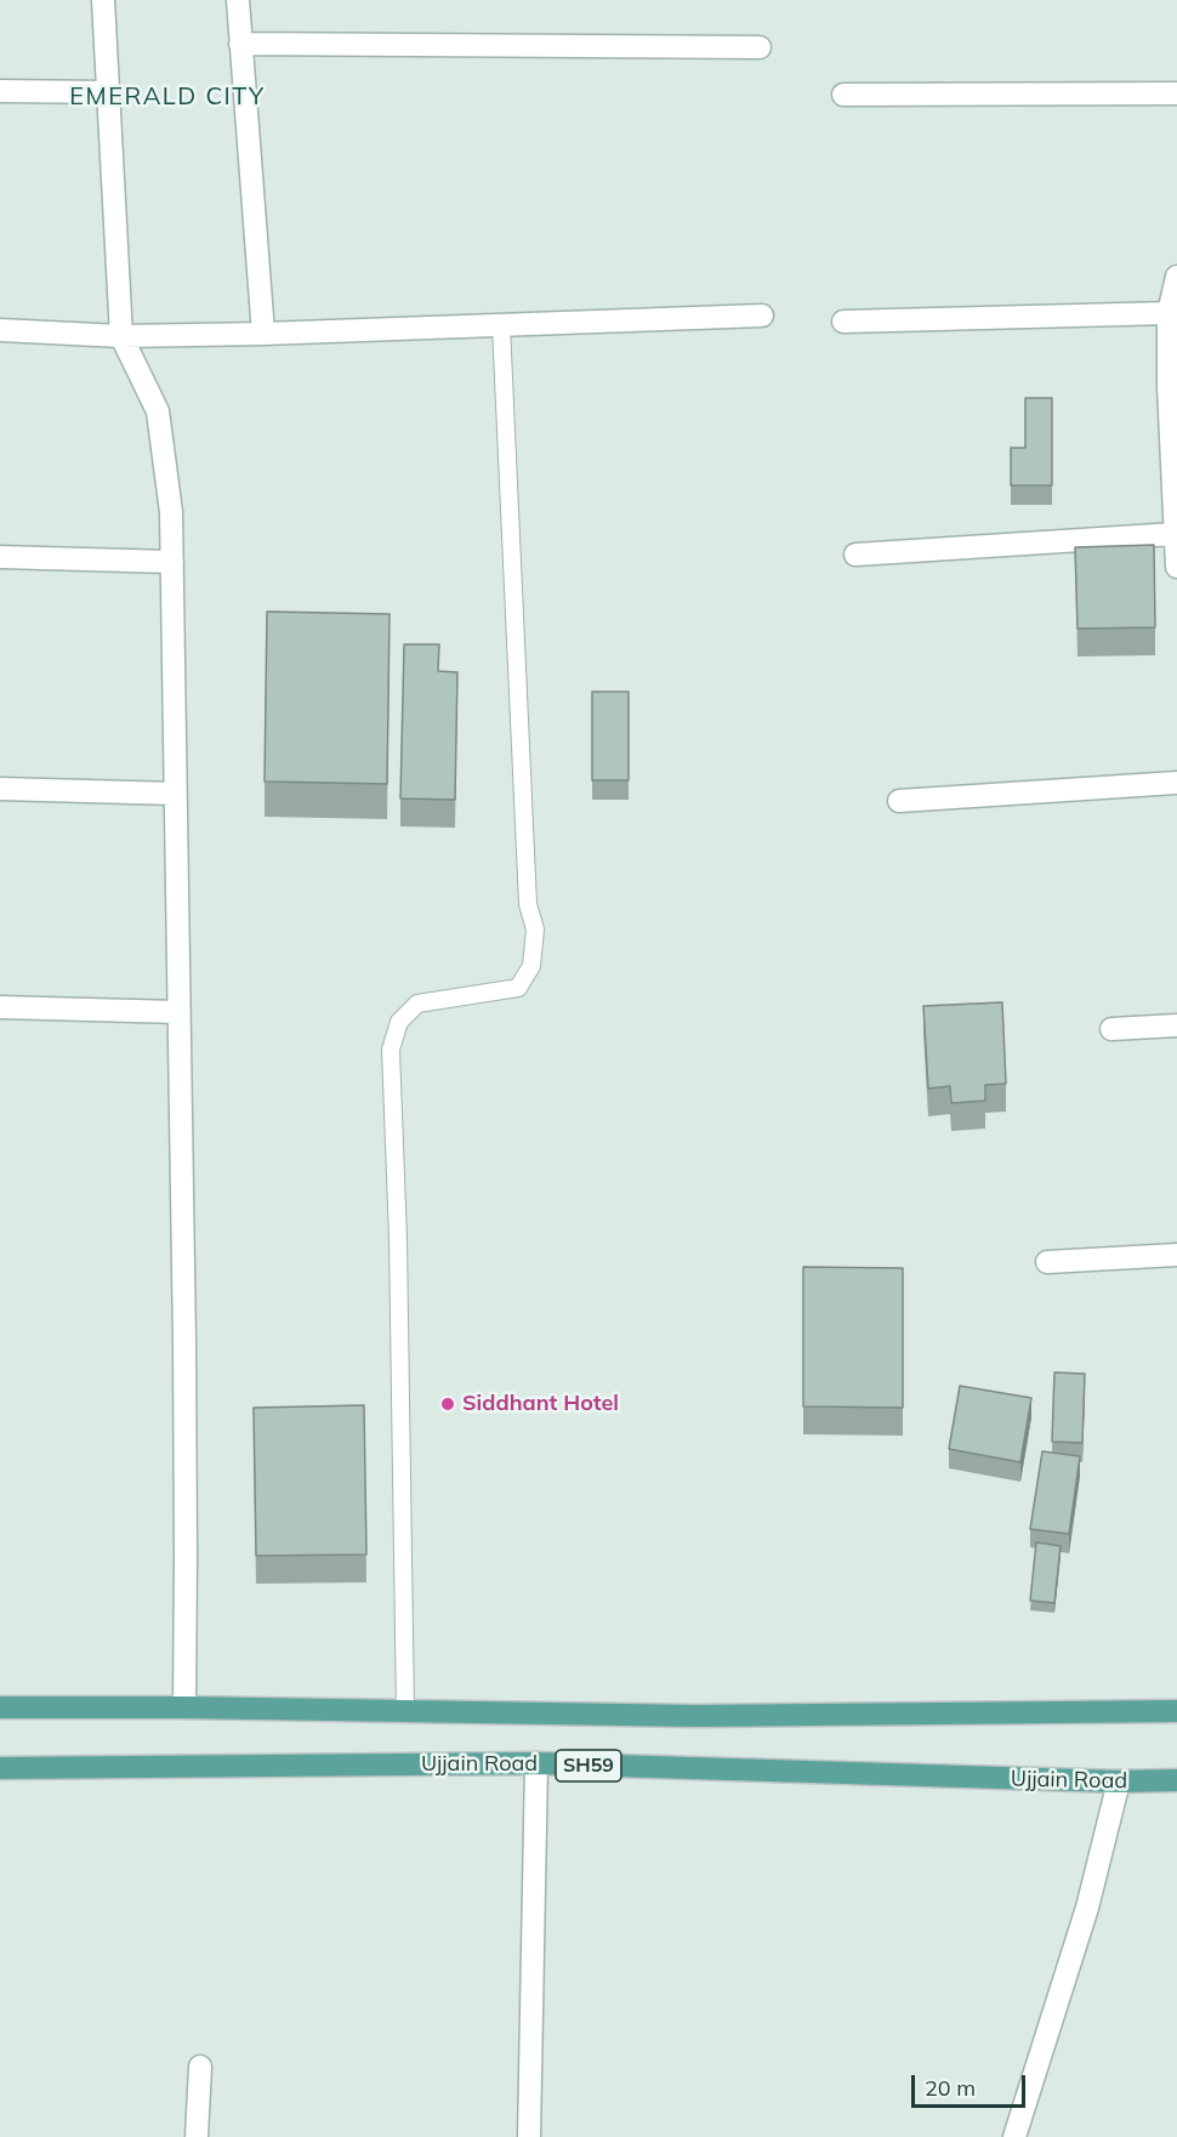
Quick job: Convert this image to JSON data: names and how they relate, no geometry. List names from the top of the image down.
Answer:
{
  "streets": {
    "main road": ["Ujjain Road", "SH59"]
  },
  "districts": ["EMERALD CITY"],
  "places": ["Siddhant Hotel"],
  "scale_bar": "20 m"
}
